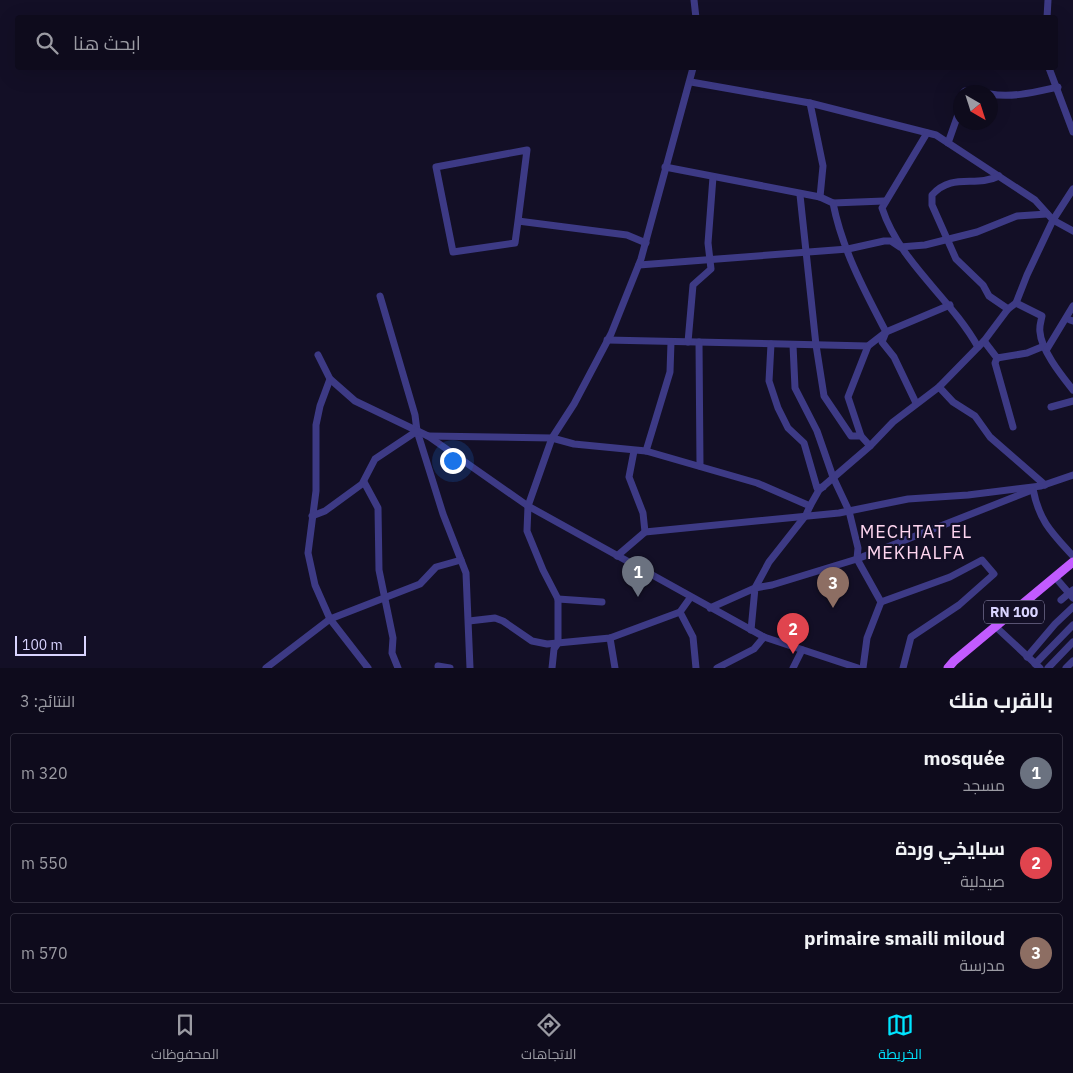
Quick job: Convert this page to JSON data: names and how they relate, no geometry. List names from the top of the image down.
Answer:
{
  "streets": {
    "main road": ["RN 100"]
  },
  "districts": ["MECHTAT EL MEKHALFA"],
  "scale_bar": "100 m",
  "north": "bottom right",
  "page": {
    "search": "ابحث هنا",
    "pins": ["1", "3", "2"],
    "scale": "100 m",
    "heading": ["بالقرب منك", "النتائج: 3"],
    "list": [
      {
        "mark": "1",
        "name": "mosquée",
        "note": "مسجد",
        "value": "320 m"
      },
      {
        "mark": "2",
        "name": "سبايخي وردة",
        "note": "صيدلية",
        "value": "550 m"
      },
      {
        "mark": "3",
        "name": "primaire smaili miloud",
        "note": "مدرسة",
        "value": "570 m"
      }
    ],
    "nav": ["الخريطة", "الاتجاهات", "المحفوظات"]
  }
}
